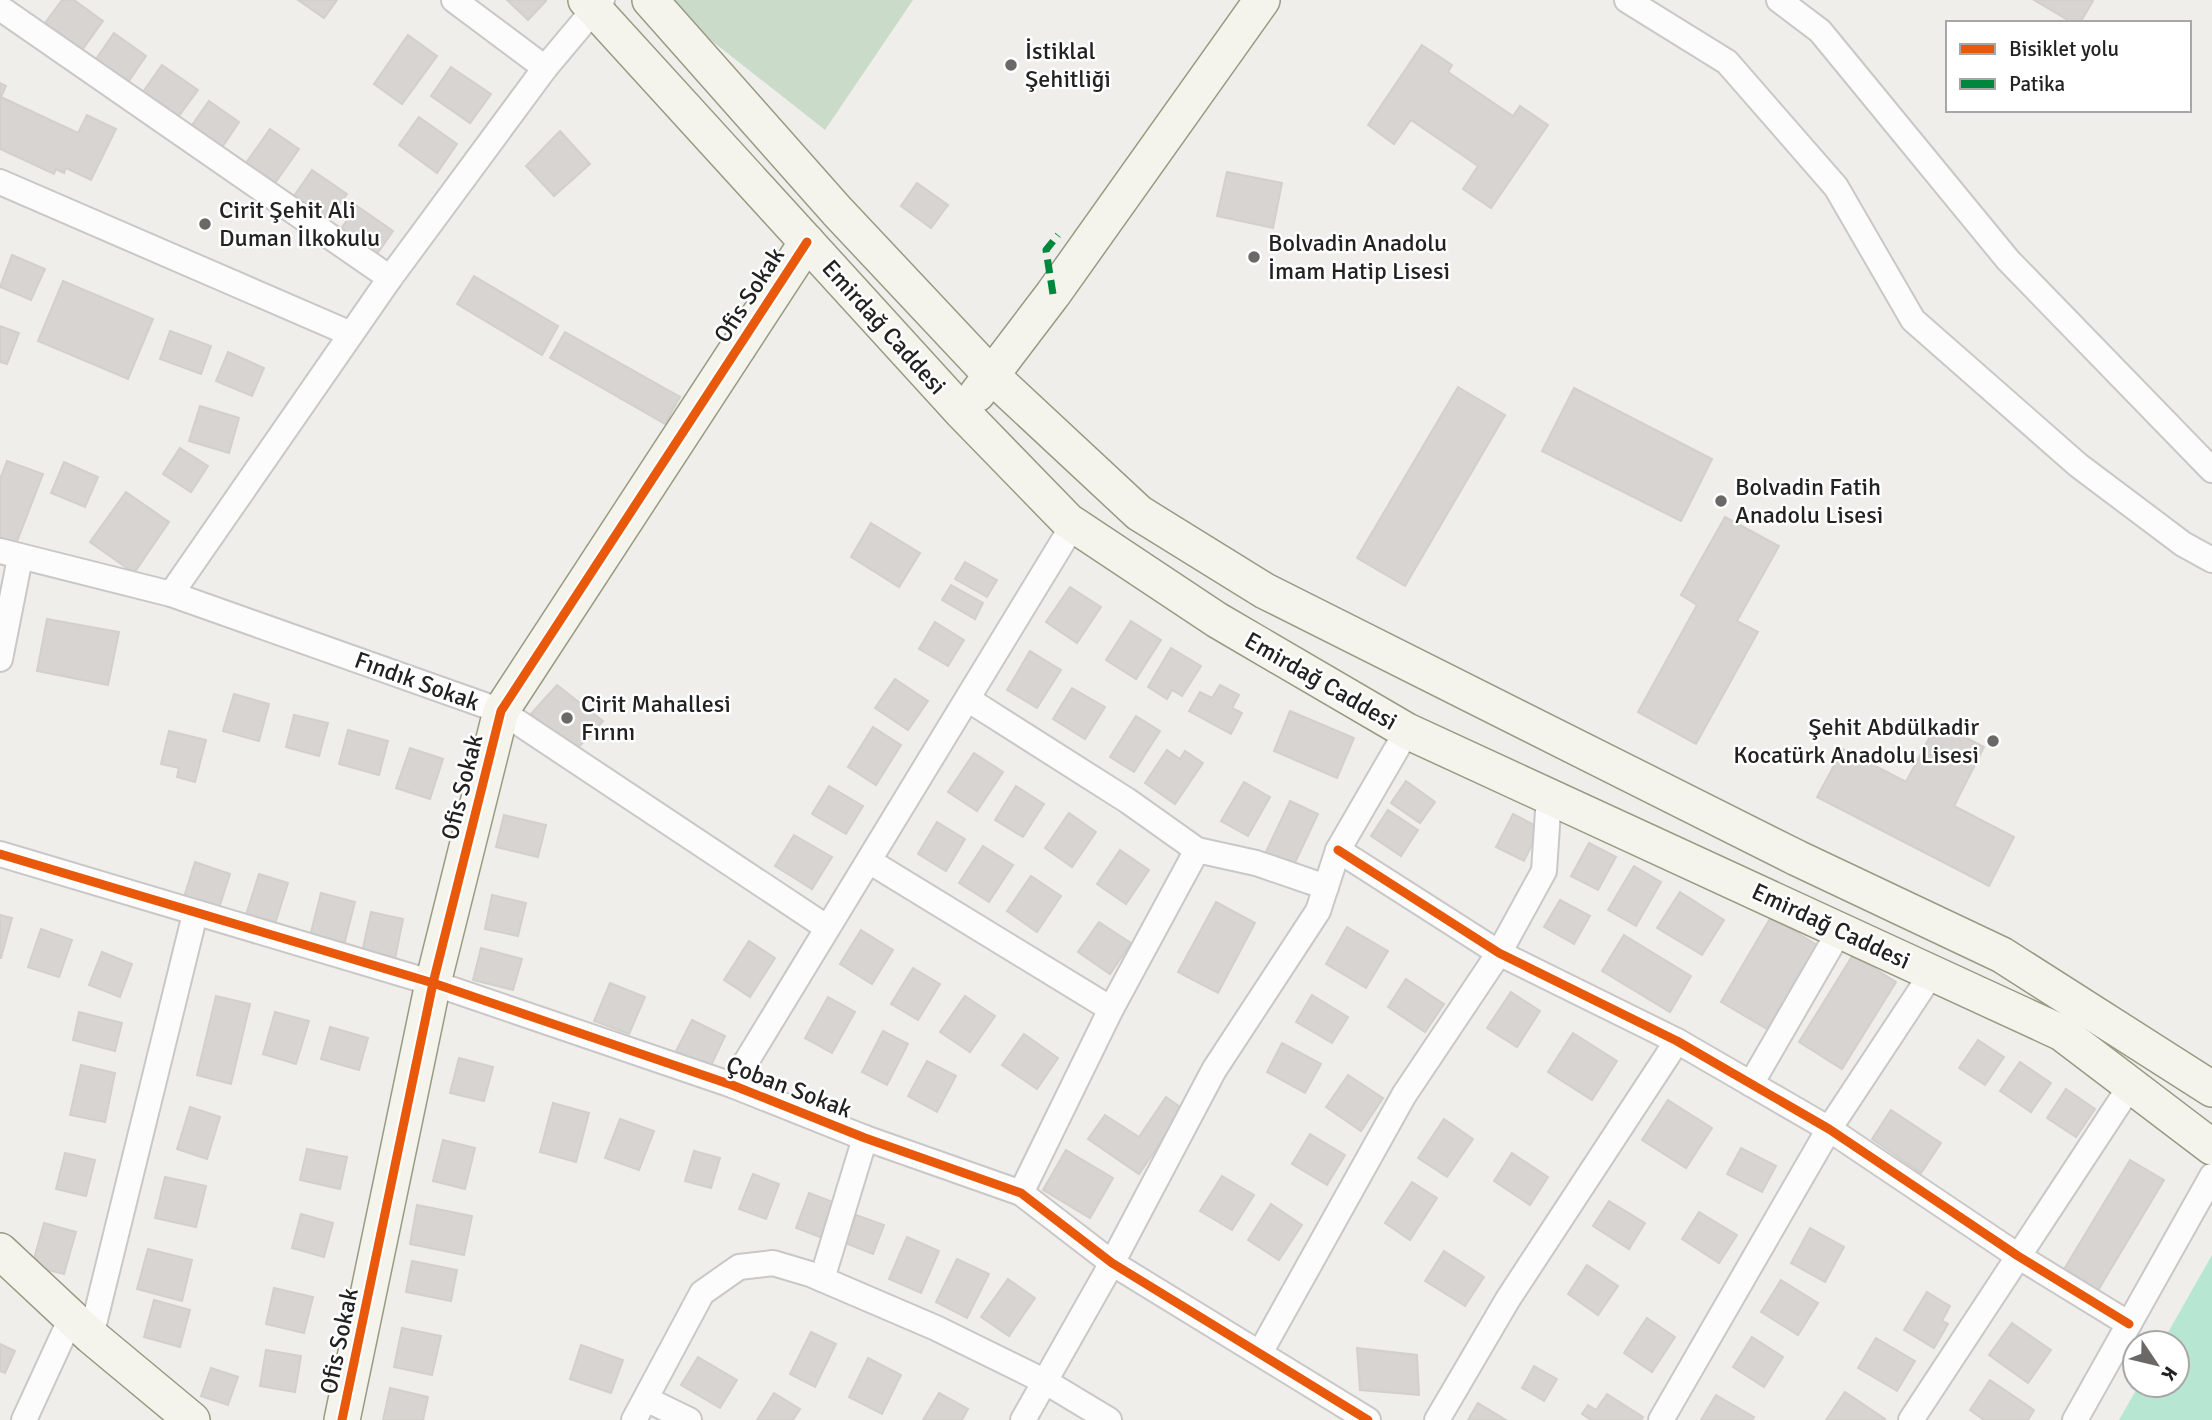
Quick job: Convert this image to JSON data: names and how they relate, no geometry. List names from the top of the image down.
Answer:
{
  "streets": {
    "main road": ["Ofis Sokak", "Emirdağ Caddesi"],
    "street": ["Fındık Sokak", "Çoban Sokak"]
  },
  "crossings": [
    ["Ofis Sokak", "Emirdağ Caddesi"],
    ["Ofis Sokak", "Fındık Sokak"],
    ["Ofis Sokak", "Çoban Sokak"]
  ],
  "places": [
    "İstiklal Şehitliği",
    "Cirit Şehit Ali Duman İlkokulu",
    "Bolvadin Anadolu İmam Hatip Lisesi",
    "Bolvadin Fatih Anadolu Lisesi",
    "Cirit Mahallesi Fırını",
    "Şehit Abdülkadir Kocatürk Anadolu Lisesi"
  ],
  "legend": ["Bisiklet yolu", "Patika"],
  "north": "bottom right"
}
